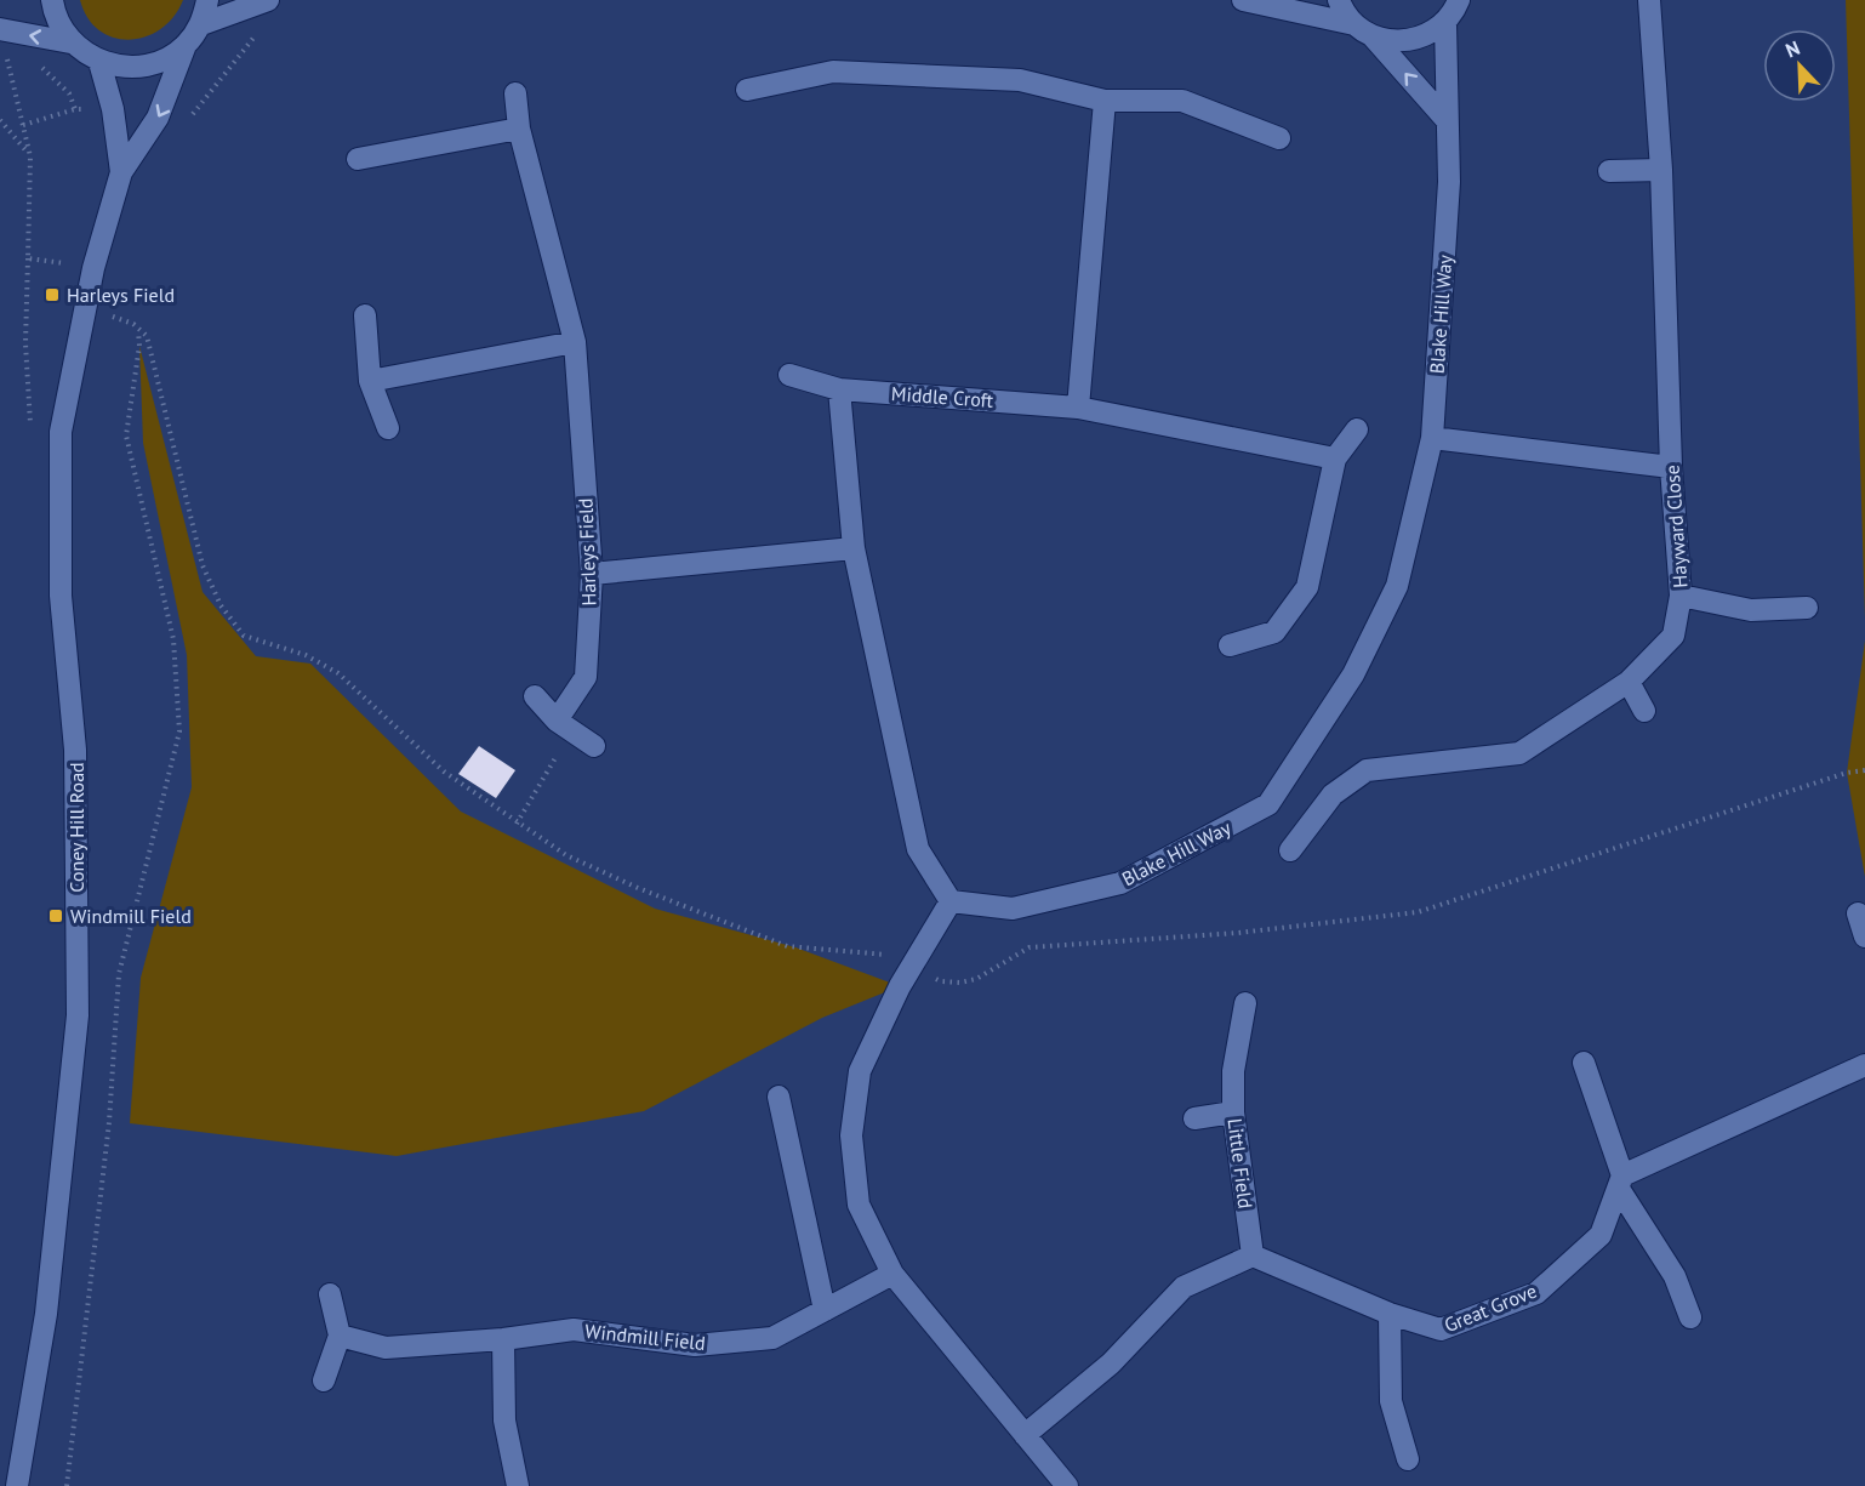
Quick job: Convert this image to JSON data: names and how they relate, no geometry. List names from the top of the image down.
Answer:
{
  "streets": {
    "street": [
      "Blake Hill Way",
      "Middle Croft",
      "Hayward Close",
      "Harleys Field",
      "Coney Hill Road",
      "Little Field",
      "Great Grove",
      "Windmill Field"
    ]
  },
  "crossings": [
    ["Little Field", "Great Grove"]
  ],
  "places": {
    "transit": ["Harleys Field", "Windmill Field"]
  },
  "north": "top left"
}
